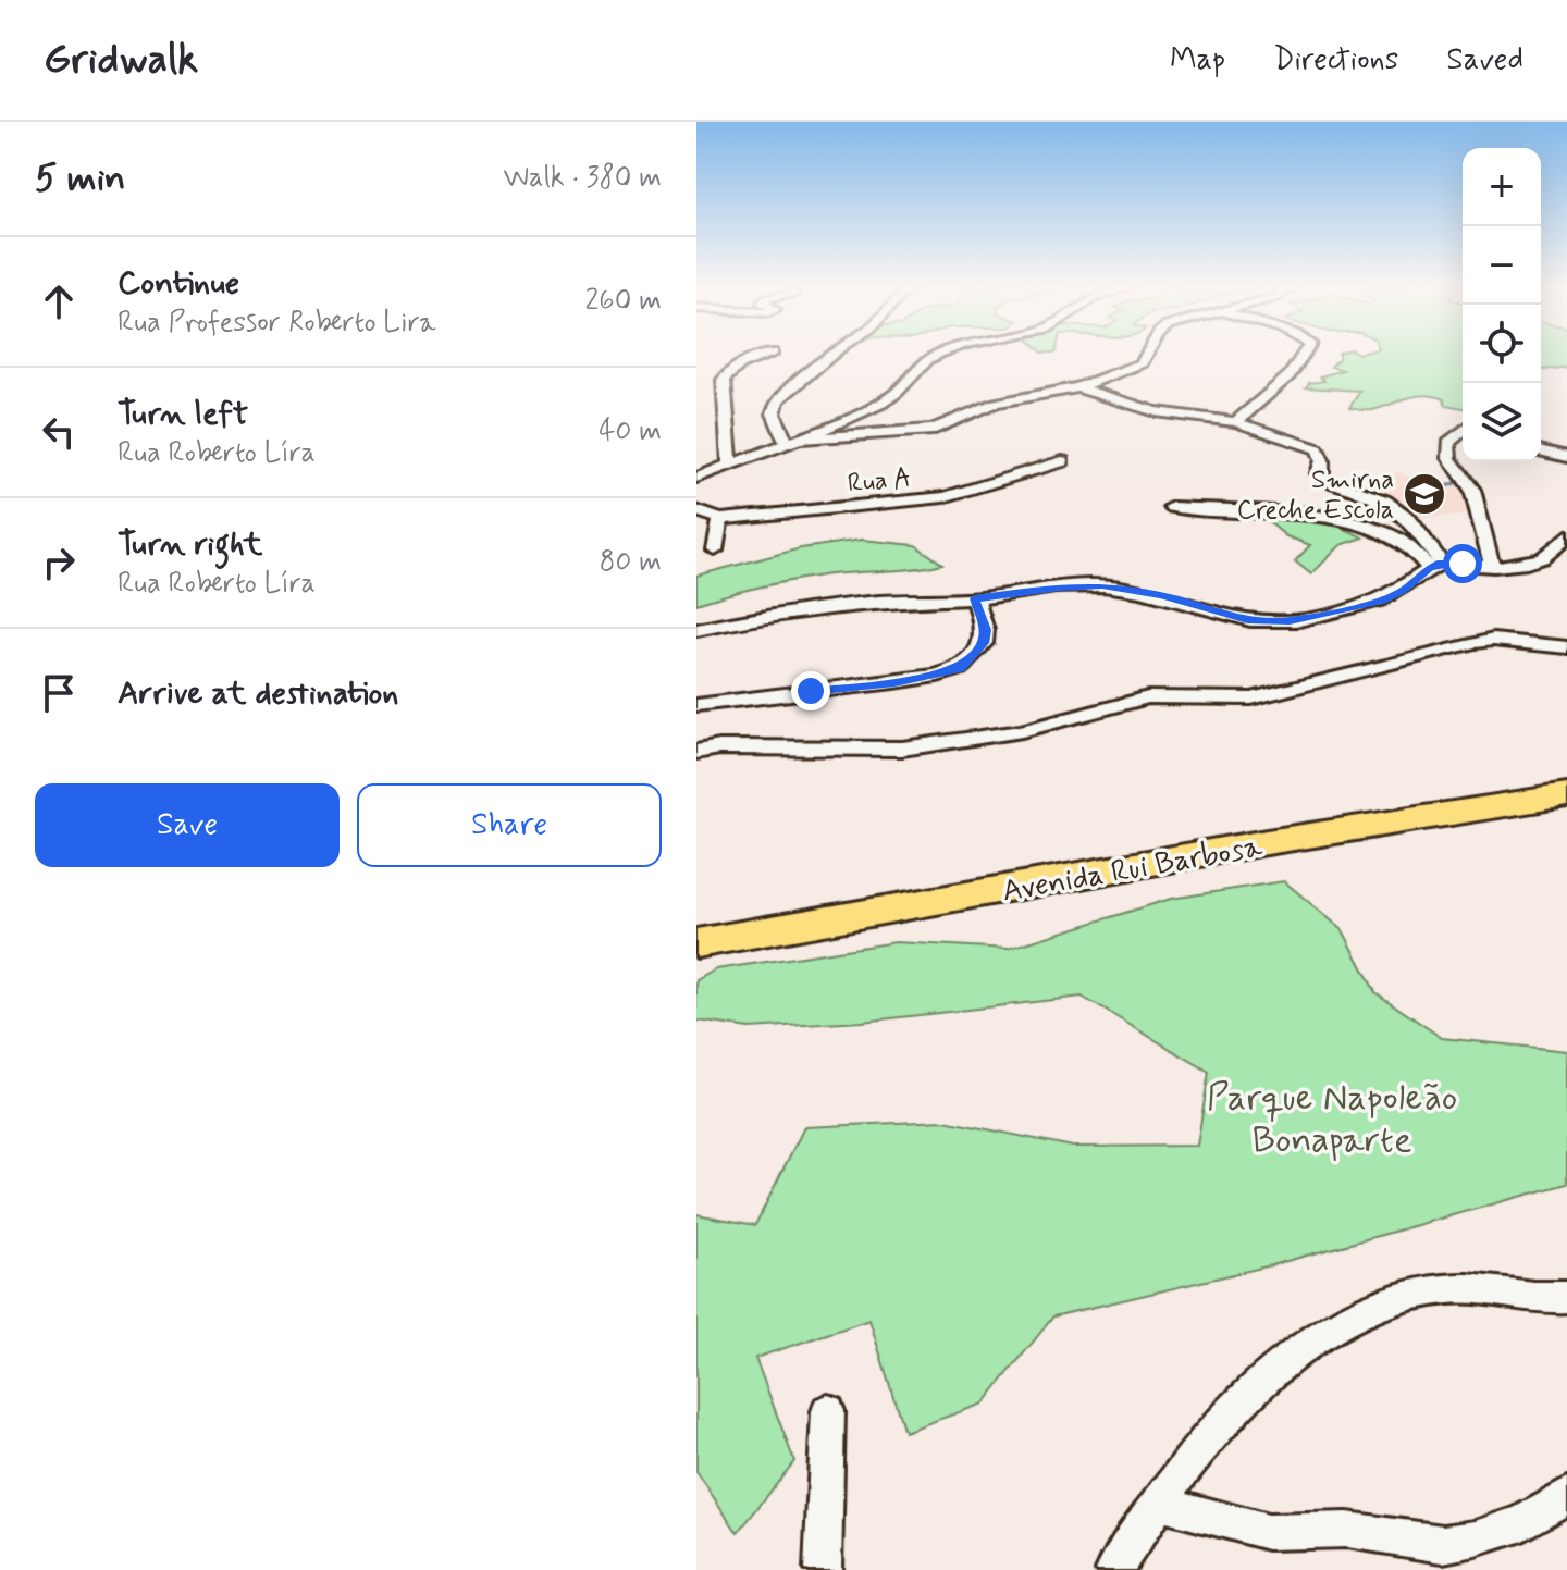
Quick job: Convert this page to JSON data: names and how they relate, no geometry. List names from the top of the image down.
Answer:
{
  "streets": {
    "main road": ["Avenida Rui Barbosa"],
    "street": ["Rua A"]
  },
  "parks": ["Parque Napoleão Bonaparte"],
  "places": {
    "school or university": ["Smirna Creche Escola"]
  },
  "page": {
    "header": "Gridwalk",
    "nav": ["Map", "Directions", "Saved"],
    "heading": ["5 min", "Walk · 380 m"],
    "map_buttons": ["+", "−"],
    "list": [
      ["Continue", "Rua Professor Roberto Lira", "260 m"],
      ["Turn left", "Rua Roberto Líra", "40 m"],
      ["Turn right", "Rua Roberto Líra", "80 m"],
      "Arrive at destination"
    ],
    "buttons": ["Save", "Share"]
  }
}
